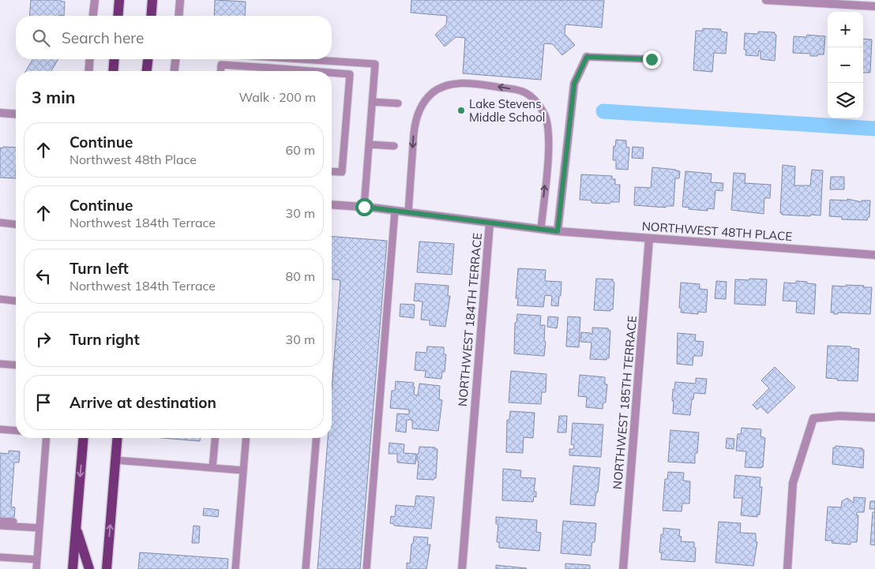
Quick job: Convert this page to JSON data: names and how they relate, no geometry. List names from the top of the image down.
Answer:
{
  "streets": {
    "street": ["NORTHWEST 48TH PLACE", "NORTHWEST 184TH TERRACE", "NORTHWEST 185TH TERRACE"]
  },
  "crossings": [
    ["NORTHWEST 48TH PLACE", "NORTHWEST 184TH TERRACE"],
    ["NORTHWEST 48TH PLACE", "NORTHWEST 185TH TERRACE"]
  ],
  "places": ["Lake Stevens Middle School"],
  "page": {
    "map_buttons": ["+", "−"],
    "search": "Search here",
    "heading": ["3 min", "Walk · 200 m"],
    "list": [
      ["Continue", "Northwest 48th Place", "60 m"],
      ["Continue", "Northwest 184th Terrace", "30 m"],
      ["Turn left", "Northwest 184th Terrace", "80 m"],
      ["Turn right", "30 m"],
      "Arrive at destination"
    ]
  }
}
